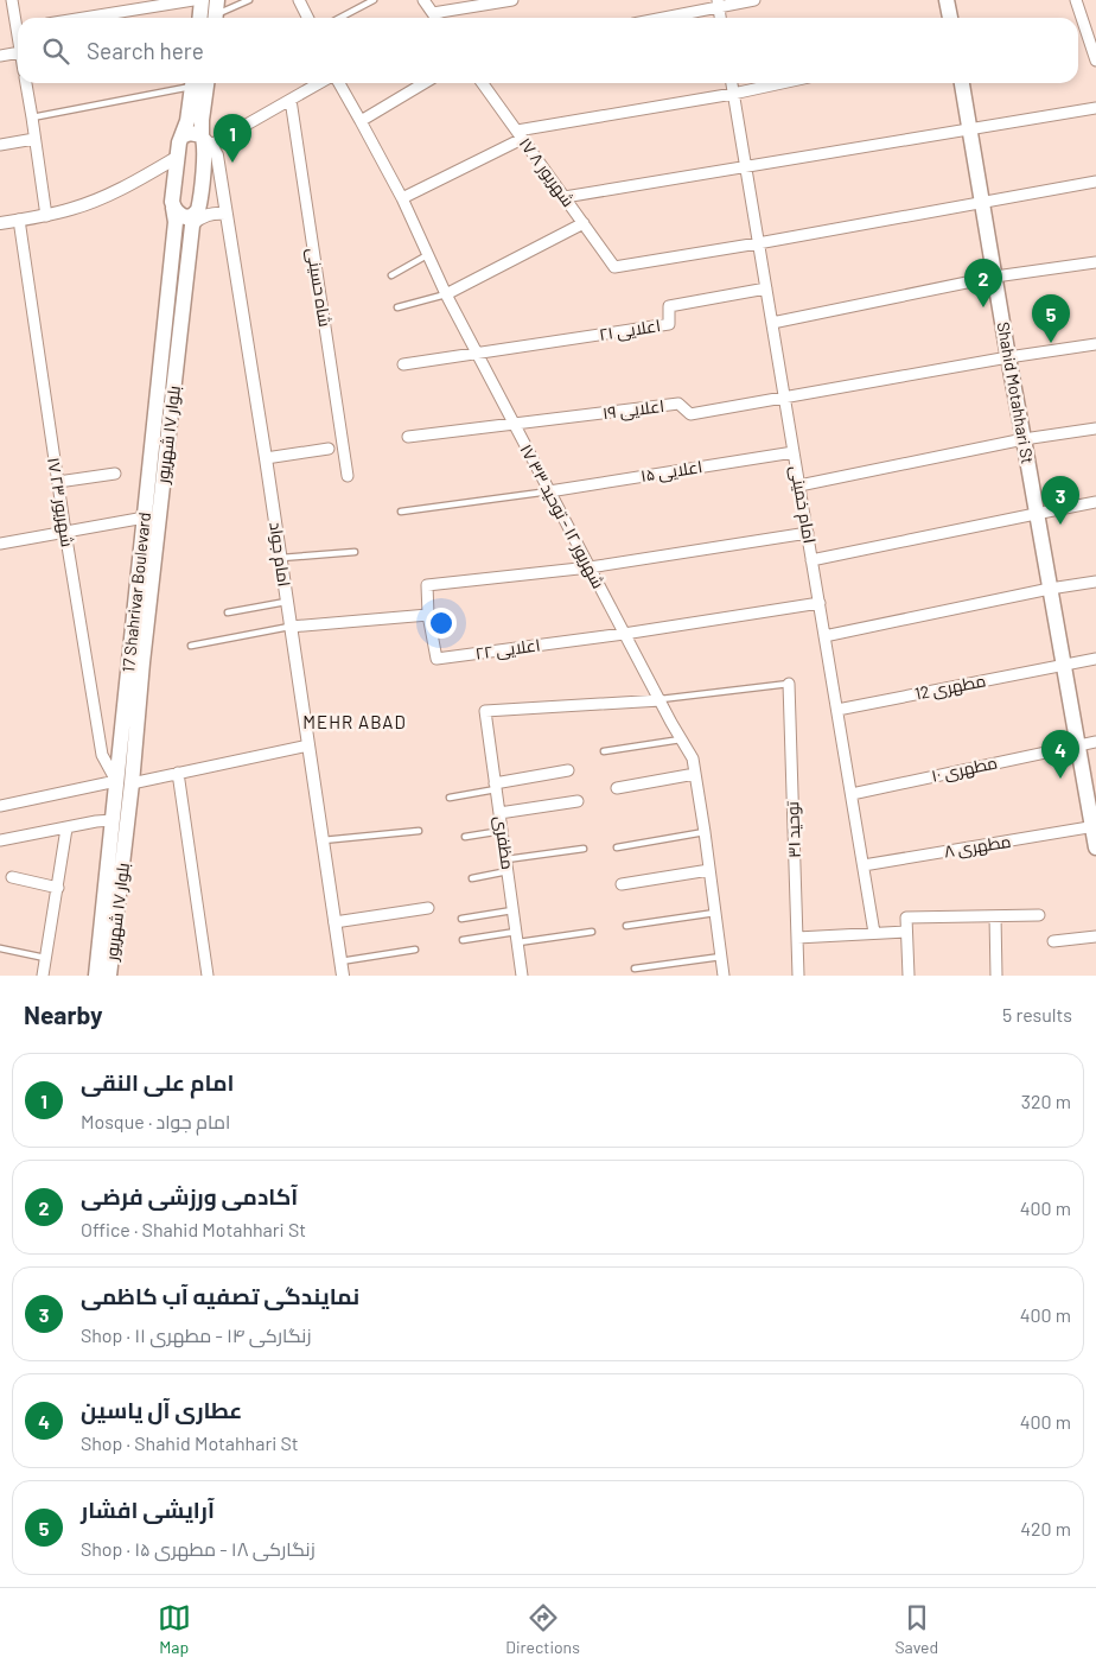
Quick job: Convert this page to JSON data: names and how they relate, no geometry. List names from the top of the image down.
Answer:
{
  "streets": {
    "main road": ["Shahid Motahhari St", "بلوار ۱۷ شهریور", "17 Shahrivar Boulevard"],
    "street": [
      "۱۷ شهریور ۸",
      "شاه حسینی",
      "اعلایی ۲۱",
      "اعلایی ۱۹",
      "اعلایی ۱۵",
      "۱۷ شهریور ۲۳",
      "امام خمینی",
      "۱۷ شهریور ۱۲ - توحید ۳۳",
      "امام جواد",
      "اعلایی ۲۲",
      "مطهری 12",
      "مطهری ۱۰",
      "توحید ۳۱",
      "مظفری",
      "مطهری ۸"
    ]
  },
  "crossings": [
    ["۱۷ شهریور ۸", "امام خمینی"],
    ["اعلایی ۲۱", "امام خمینی"],
    ["اعلایی ۲۱", "۱۷ شهریور ۱۲ - توحید ۳۳"],
    ["Shahid Motahhari St", "مطهری 12"],
    ["Shahid Motahhari St", "مطهری ۱۰"],
    ["Shahid Motahhari St", "مطهری ۸"],
    ["اعلایی ۱۹", "امام خمینی"],
    ["اعلایی ۱۹", "۱۷ شهریور ۱۲ - توحید ۳۳"],
    ["بلوار ۱۷ شهریور", "۱۷ شهریور ۲۳"],
    ["بلوار ۱۷ شهریور", "امام جواد"],
    ["بلوار ۱۷ شهریور", "17 Shahrivar Boulevard"],
    ["اعلایی ۱۵", "امام خمینی"],
    ["اعلایی ۱۵", "۱۷ شهریور ۱۲ - توحید ۳۳"],
    ["۱۷ شهریور ۲۳", "17 Shahrivar Boulevard"],
    ["امام خمینی", "مطهری 12"],
    ["امام خمینی", "مطهری ۱۰"],
    ["امام خمینی", "مطهری ۸"],
    ["۱۷ شهریور ۱۲ - توحید ۳۳", "اعلایی ۲۲"],
    ["۱۷ شهریور ۱۲ - توحید ۳۳", "مظفری"]
  ],
  "districts": ["MEHR ABAD"],
  "page": {
    "search": "Search here",
    "pins": [
      "1",
      "2",
      "5",
      "3",
      "4"
    ],
    "heading": ["Nearby", "5 results"],
    "list": [
      {
        "mark": "1",
        "name": "امام علی النقی",
        "note": "Mosque · امام جواد",
        "value": "320 m"
      },
      {
        "mark": "2",
        "name": "آکادمی ورزشی فرضی",
        "note": "Office · Shahid Motahhari St",
        "value": "400 m"
      },
      {
        "mark": "3",
        "name": "نمایندگی تصفیه آب کاظمی",
        "note": "Shop · زنگارکی ۱۴ - مطهری ۱۱",
        "value": "400 m"
      },
      {
        "mark": "4",
        "name": "عطاری آل یاسین",
        "note": "Shop · Shahid Motahhari St",
        "value": "400 m"
      },
      {
        "mark": "5",
        "name": "آرایشی افشار",
        "note": "Shop · زنگارکی ۱۸ - مطهری ۱۵",
        "value": "420 m"
      }
    ],
    "nav": ["Map", "Directions", "Saved"]
  }
}
